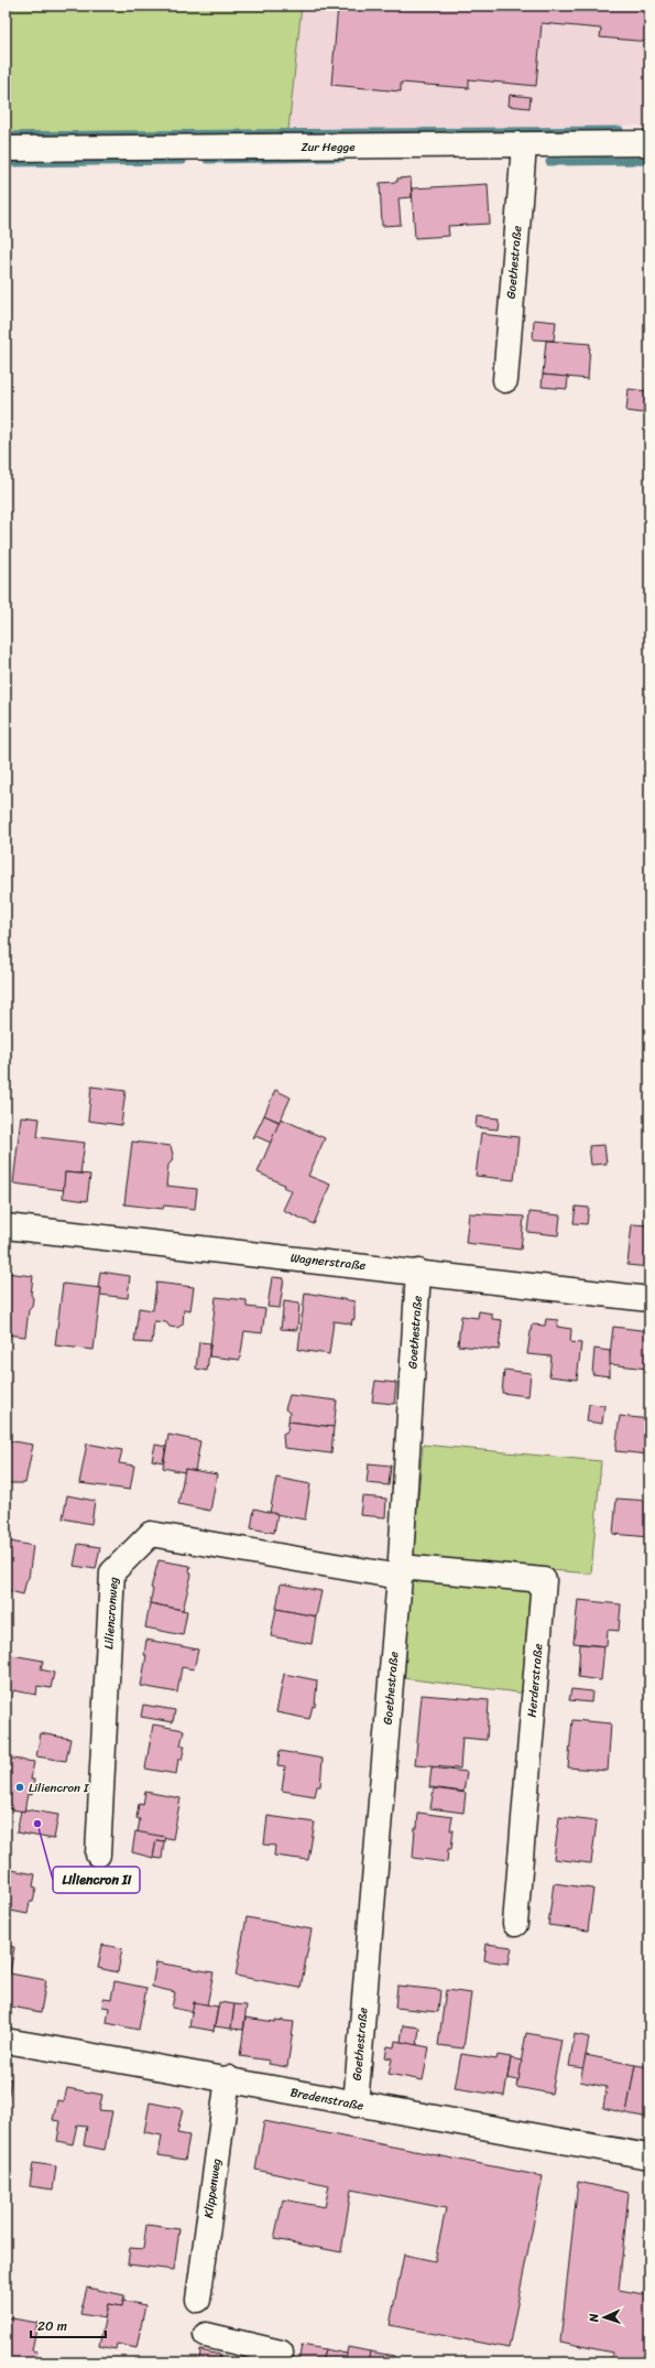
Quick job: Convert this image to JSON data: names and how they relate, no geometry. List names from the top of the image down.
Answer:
{
  "streets": {
    "street": [
      "Zur Hegge",
      "Goethestraße",
      "Wagnerstraße",
      "Liliencronweg",
      "Herderstraße",
      "Bredenstraße",
      "Klippenweg"
    ]
  },
  "crossings": [
    ["Zur Hegge", "Goethestraße"],
    ["Goethestraße", "Wagnerstraße"],
    ["Goethestraße", "Liliencronweg"],
    ["Goethestraße", "Herderstraße"],
    ["Goethestraße", "Bredenstraße"],
    ["Liliencronweg", "Herderstraße"],
    ["Bredenstraße", "Klippenweg"]
  ],
  "places": ["Liliencron I", "Liliencron II"],
  "scale_bar": "20 m",
  "north": "left"
}
